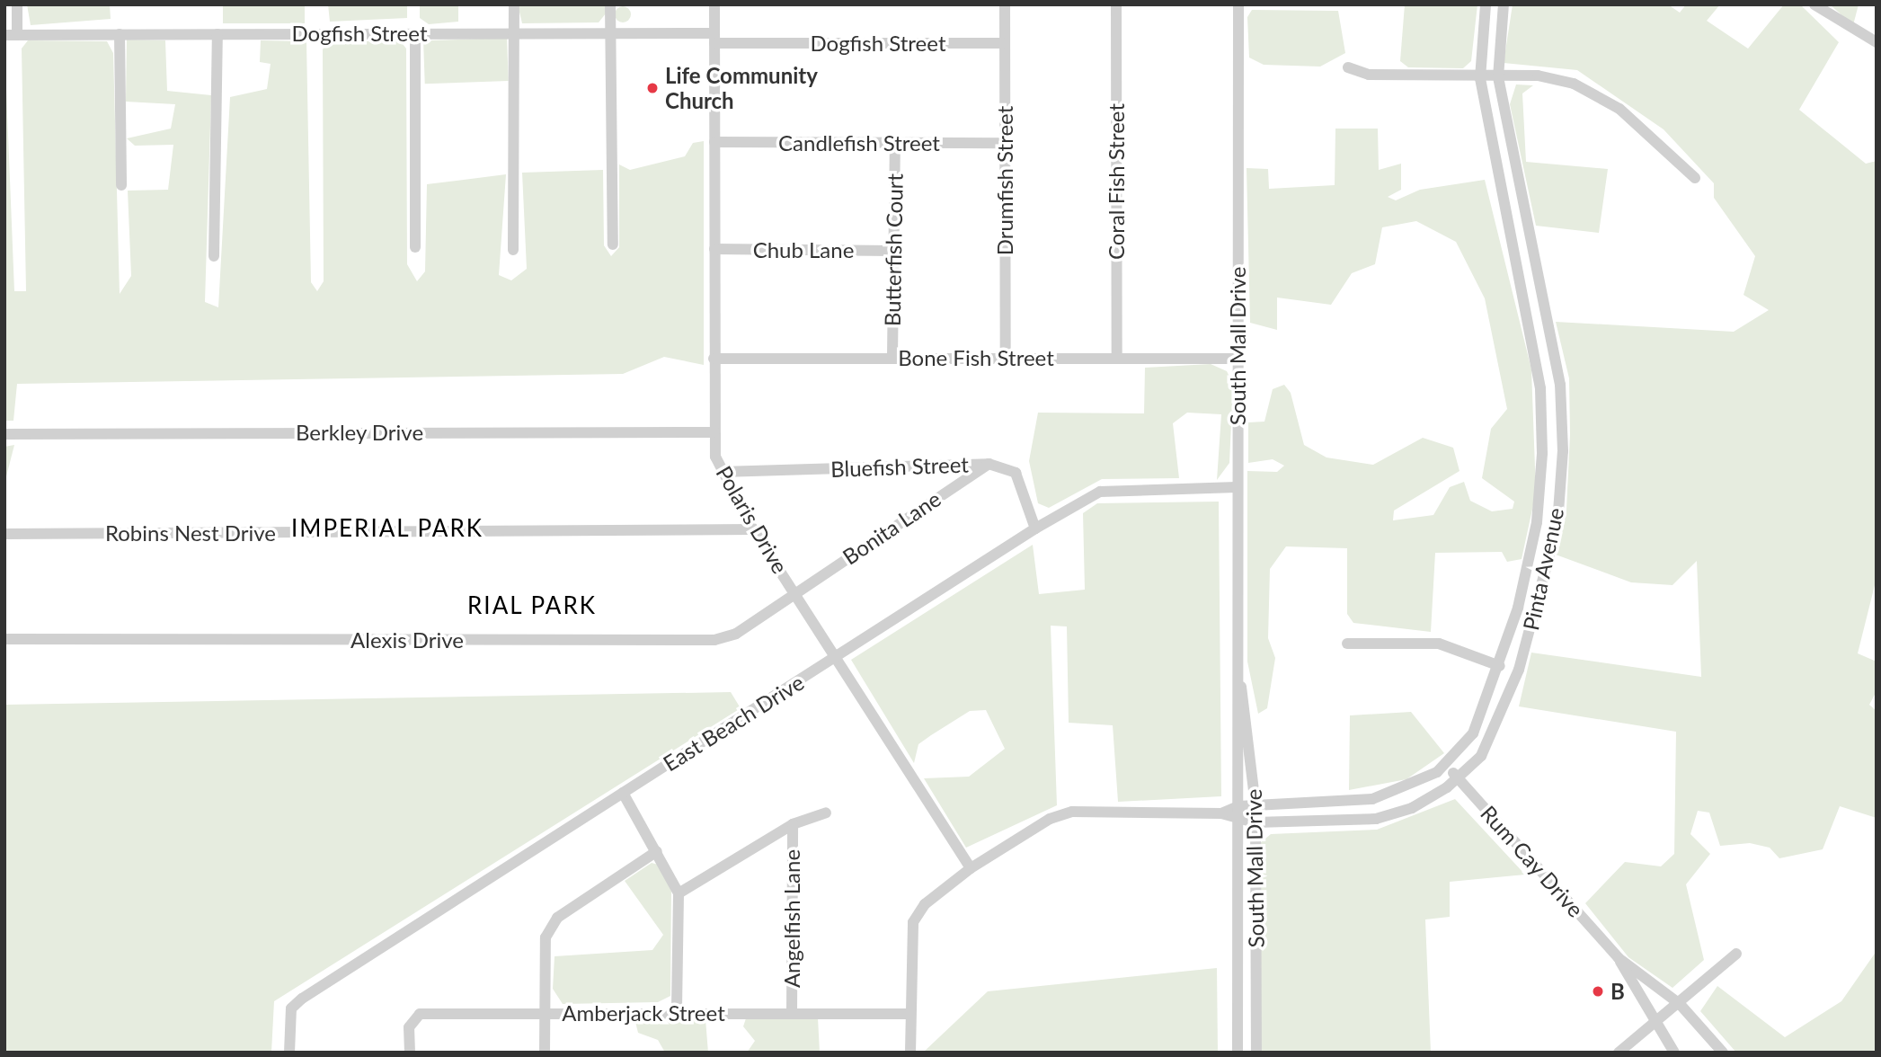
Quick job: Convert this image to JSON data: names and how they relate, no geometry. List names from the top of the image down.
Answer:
{
  "streets": {
    "street": [
      "Dogfish Street",
      "Candlefish Street",
      "Drumfish Street",
      "Coral Fish Street",
      "Chub Lane",
      "Butterfish Court",
      "South Mall Drive",
      "Bone Fish Street",
      "Berkley Drive",
      "Bluefish Street",
      "Polaris Drive",
      "Bonita Lane",
      "Robins Nest Drive",
      "Pinta Avenue",
      "Alexis Drive",
      "East Beach Drive",
      "Rum Cay Drive",
      "Angelfish Lane",
      "Amberjack Street"
    ]
  },
  "crossings": [
    ["Dogfish Street", "Drumfish Street"],
    ["Dogfish Street", "Polaris Drive"],
    ["Candlefish Street", "Drumfish Street"],
    ["Candlefish Street", "Butterfish Court"],
    ["Candlefish Street", "Polaris Drive"],
    ["Drumfish Street", "Bone Fish Street"],
    ["Coral Fish Street", "Bone Fish Street"],
    ["Chub Lane", "Butterfish Court"],
    ["Chub Lane", "Polaris Drive"],
    ["Butterfish Court", "Bone Fish Street"],
    ["South Mall Drive", "Bone Fish Street"],
    ["South Mall Drive", "Pinta Avenue"],
    ["South Mall Drive", "East Beach Drive"],
    ["Bone Fish Street", "Polaris Drive"],
    ["Berkley Drive", "Polaris Drive"],
    ["Bluefish Street", "Polaris Drive"],
    ["Bluefish Street", "Bonita Lane"],
    ["Bluefish Street", "East Beach Drive"],
    ["Polaris Drive", "Bonita Lane"],
    ["Polaris Drive", "Robins Nest Drive"],
    ["Polaris Drive", "Alexis Drive"],
    ["Polaris Drive", "East Beach Drive"],
    ["Bonita Lane", "Alexis Drive"],
    ["Pinta Avenue", "Rum Cay Drive"],
    ["Angelfish Lane", "Amberjack Street"]
  ],
  "districts": ["IMPERIAL PARK", "RIAL PARK"],
  "places": ["Life Community Church", "B"]
}
